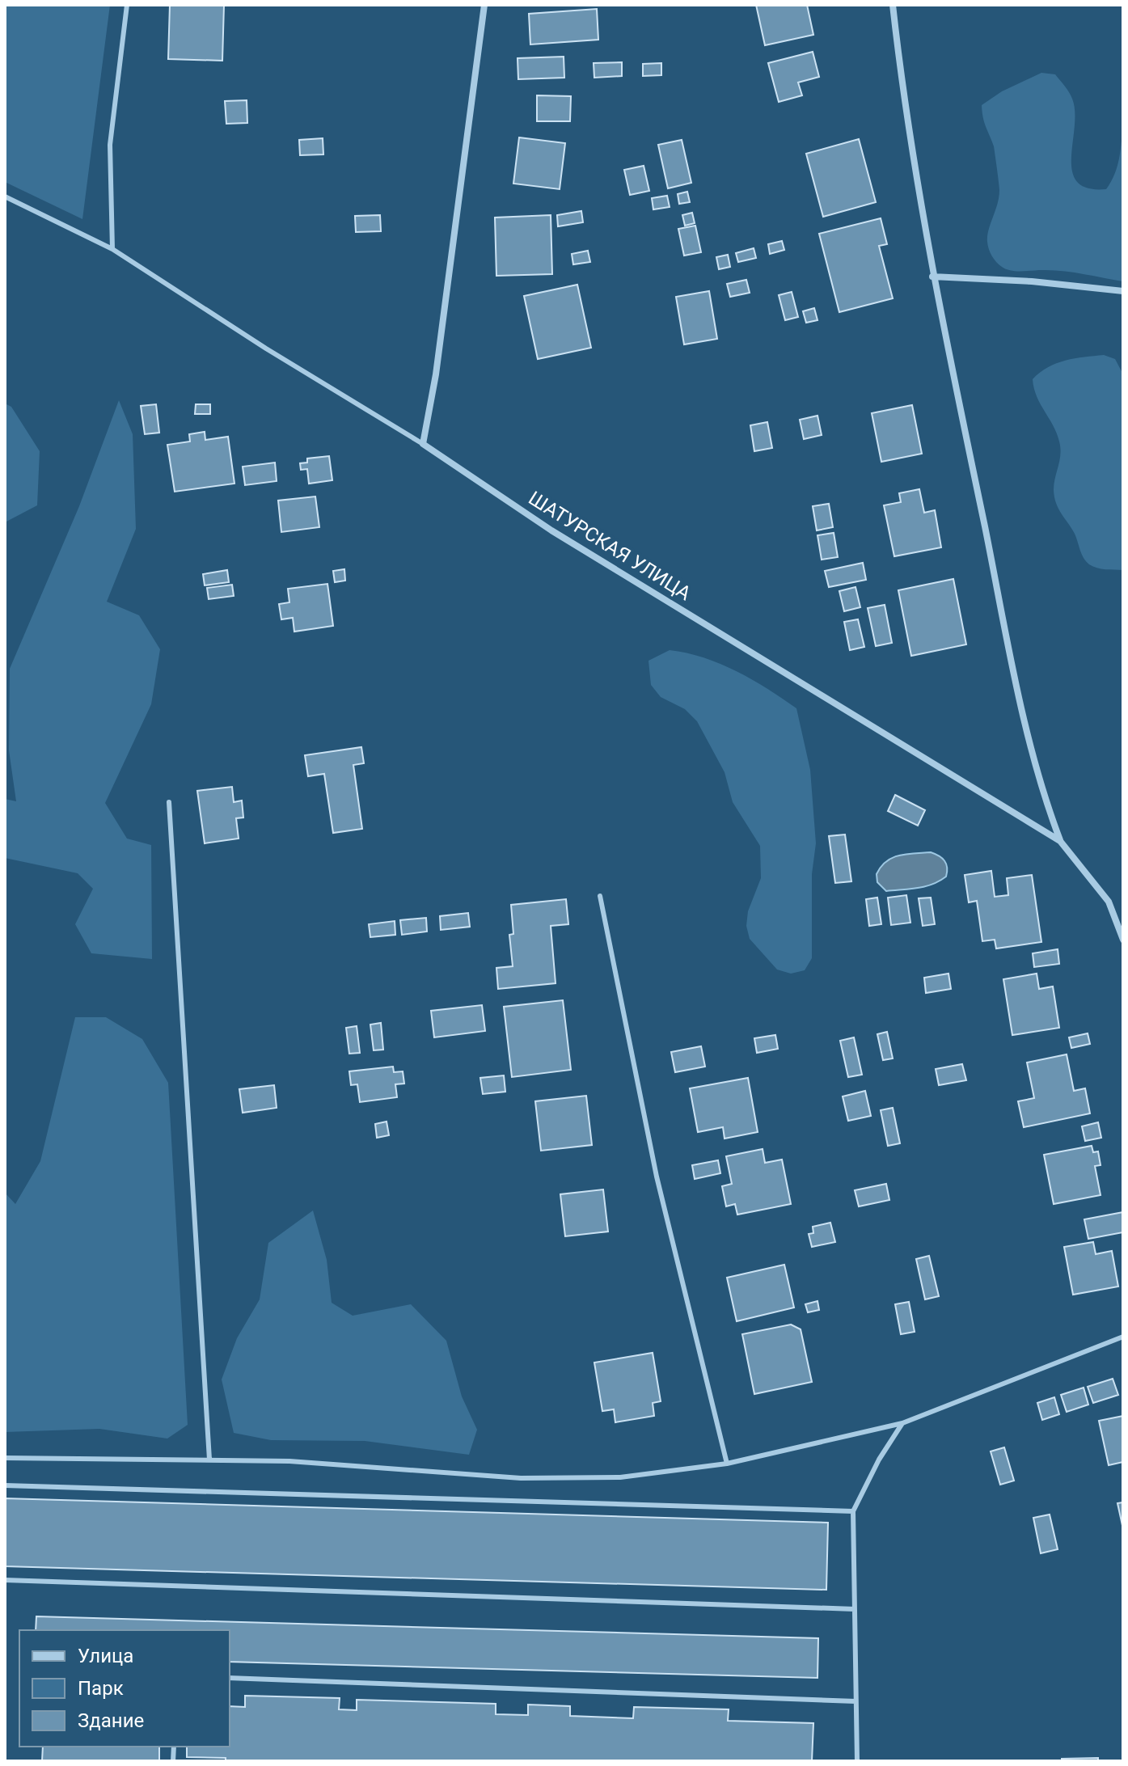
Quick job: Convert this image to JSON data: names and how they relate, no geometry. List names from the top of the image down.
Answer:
{
  "streets": {
    "street": ["ШАТУРСКАЯ УЛИЦА"]
  },
  "legend": ["Улица", "Парк", "Здание"]
}
